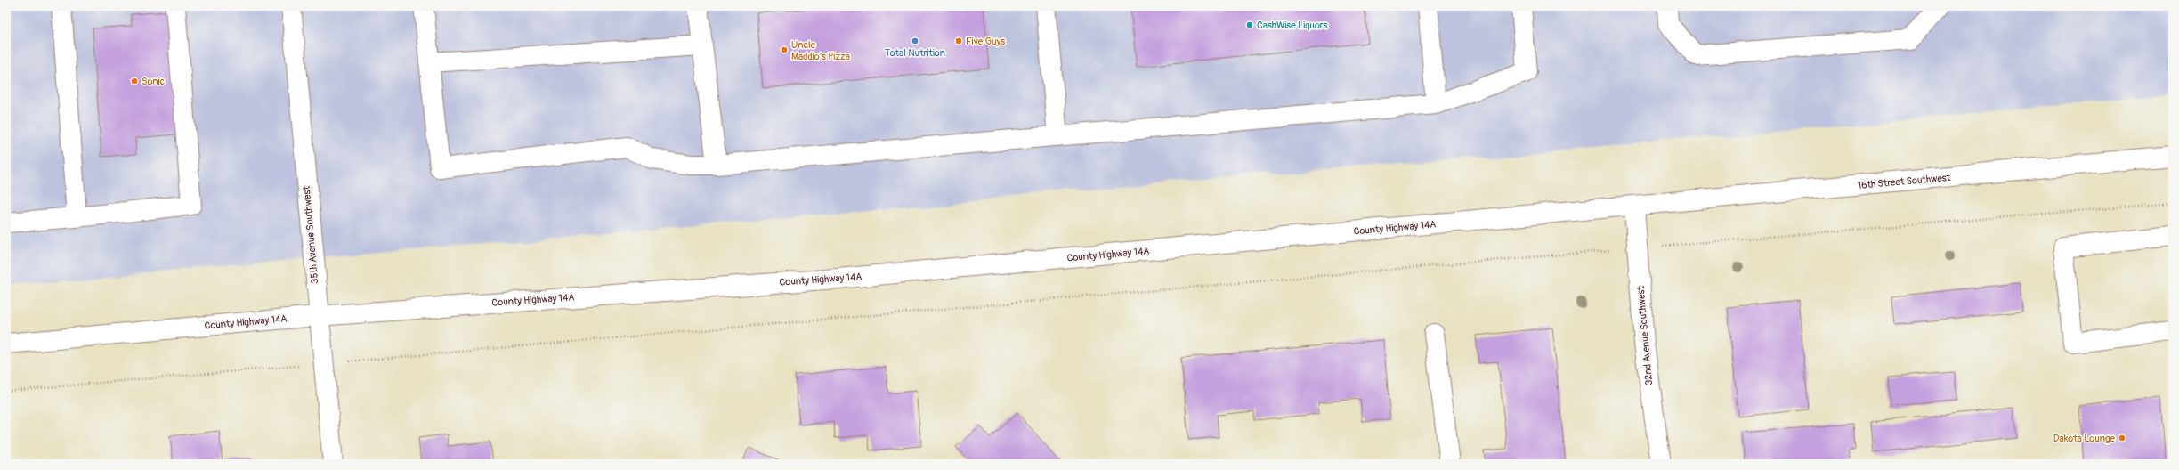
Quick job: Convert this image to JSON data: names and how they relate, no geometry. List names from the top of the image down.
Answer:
{
  "streets": {
    "main road": [
      "16th Street Southwest",
      "County Highway 14A",
      "35th Avenue Southwest",
      "32nd Avenue Southwest"
    ]
  },
  "crossings": [
    ["16th Street Southwest", "County Highway 14A"],
    ["16th Street Southwest", "32nd Avenue Southwest"],
    ["County Highway 14A", "35th Avenue Southwest"],
    ["County Highway 14A", "32nd Avenue Southwest"]
  ],
  "places": [
    "CashWise Liquors",
    "Total Nutrition",
    "Five Guys",
    "Uncle Maddio’s Pizza",
    "Sonic",
    "Dakota Lounge"
  ]
}
